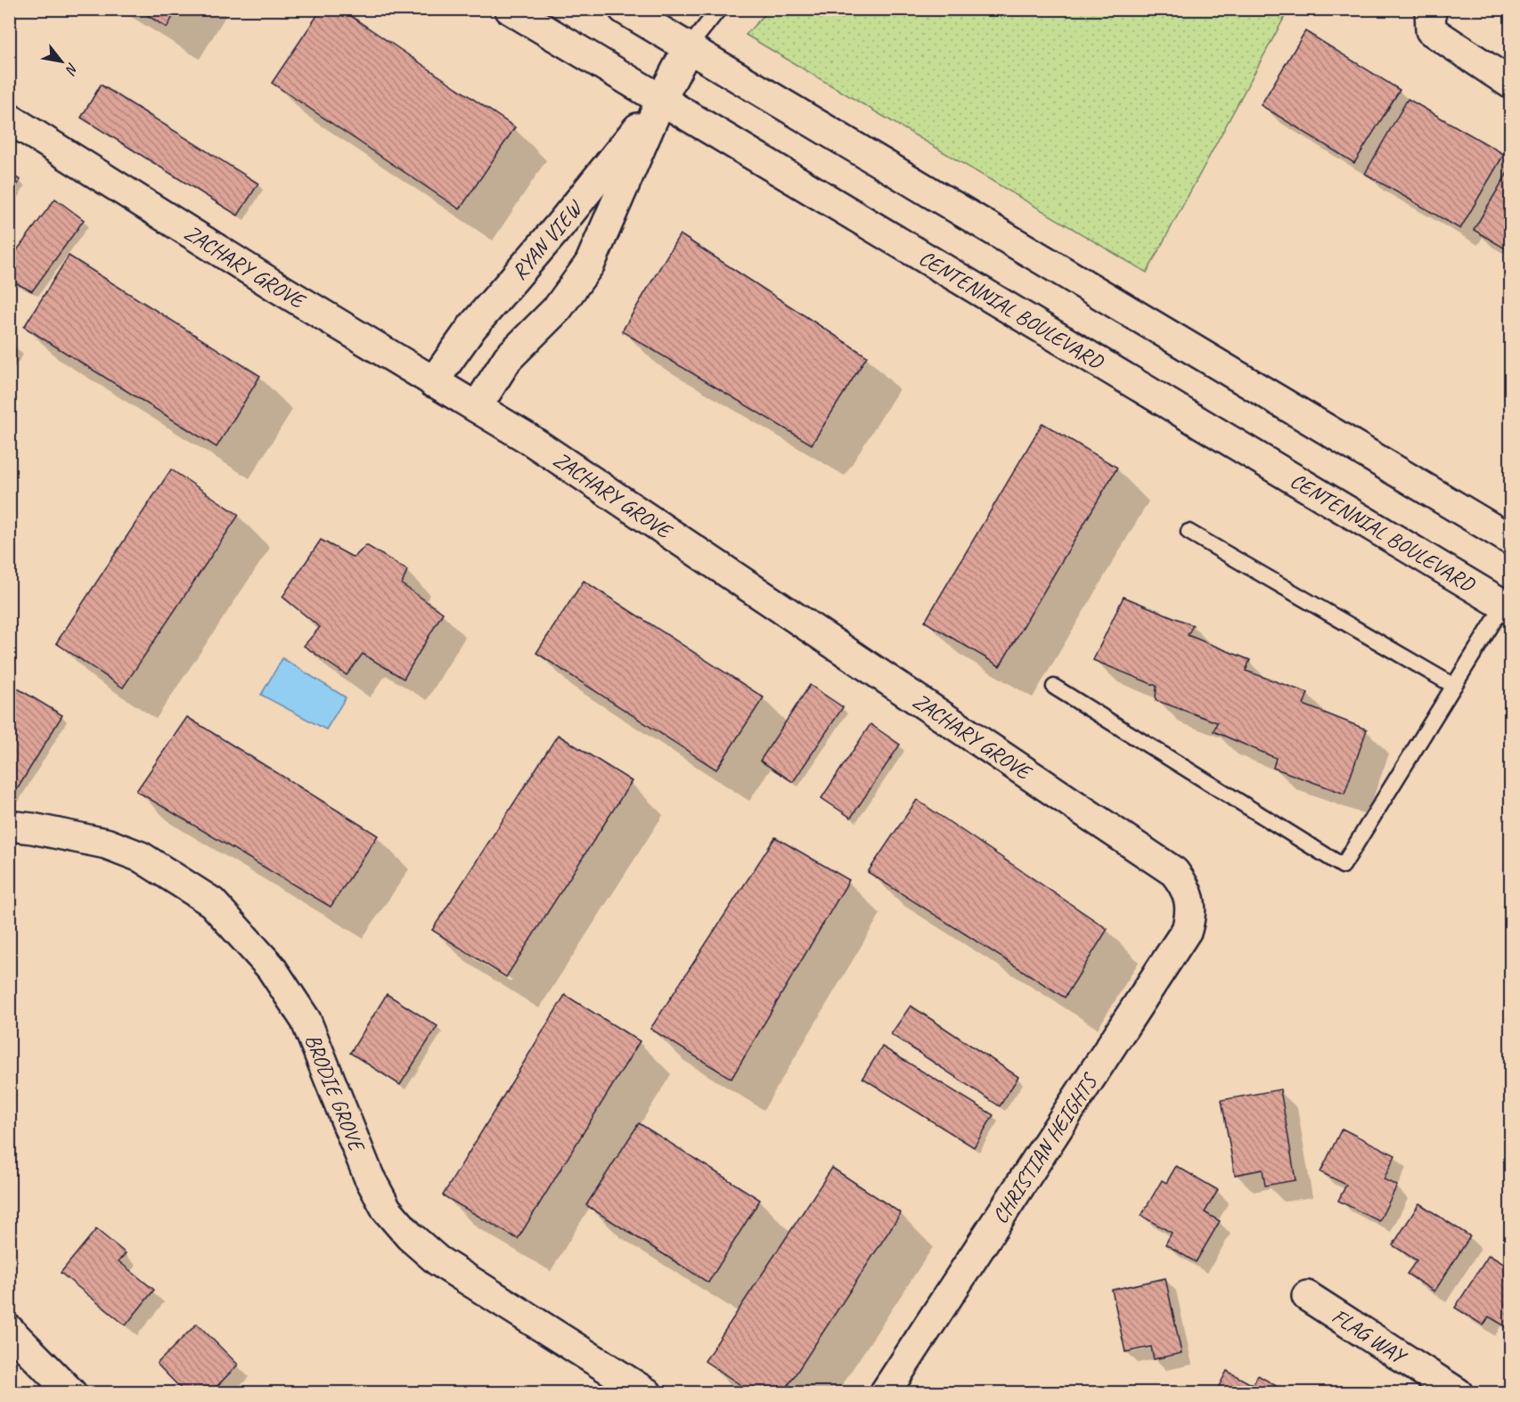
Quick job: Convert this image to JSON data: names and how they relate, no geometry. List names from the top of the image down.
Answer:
{
  "streets": {
    "street": [
      "RYAN VIEW",
      "ZACHARY GROVE",
      "CENTENNIAL BOULEVARD",
      "BRODIE GROVE",
      "CHRISTIAN HEIGHTS",
      "FLAG WAY"
    ]
  },
  "crossings": [
    ["RYAN VIEW", "ZACHARY GROVE"],
    ["RYAN VIEW", "CENTENNIAL BOULEVARD"],
    ["ZACHARY GROVE", "CHRISTIAN HEIGHTS"]
  ],
  "north": "bottom right"
}
